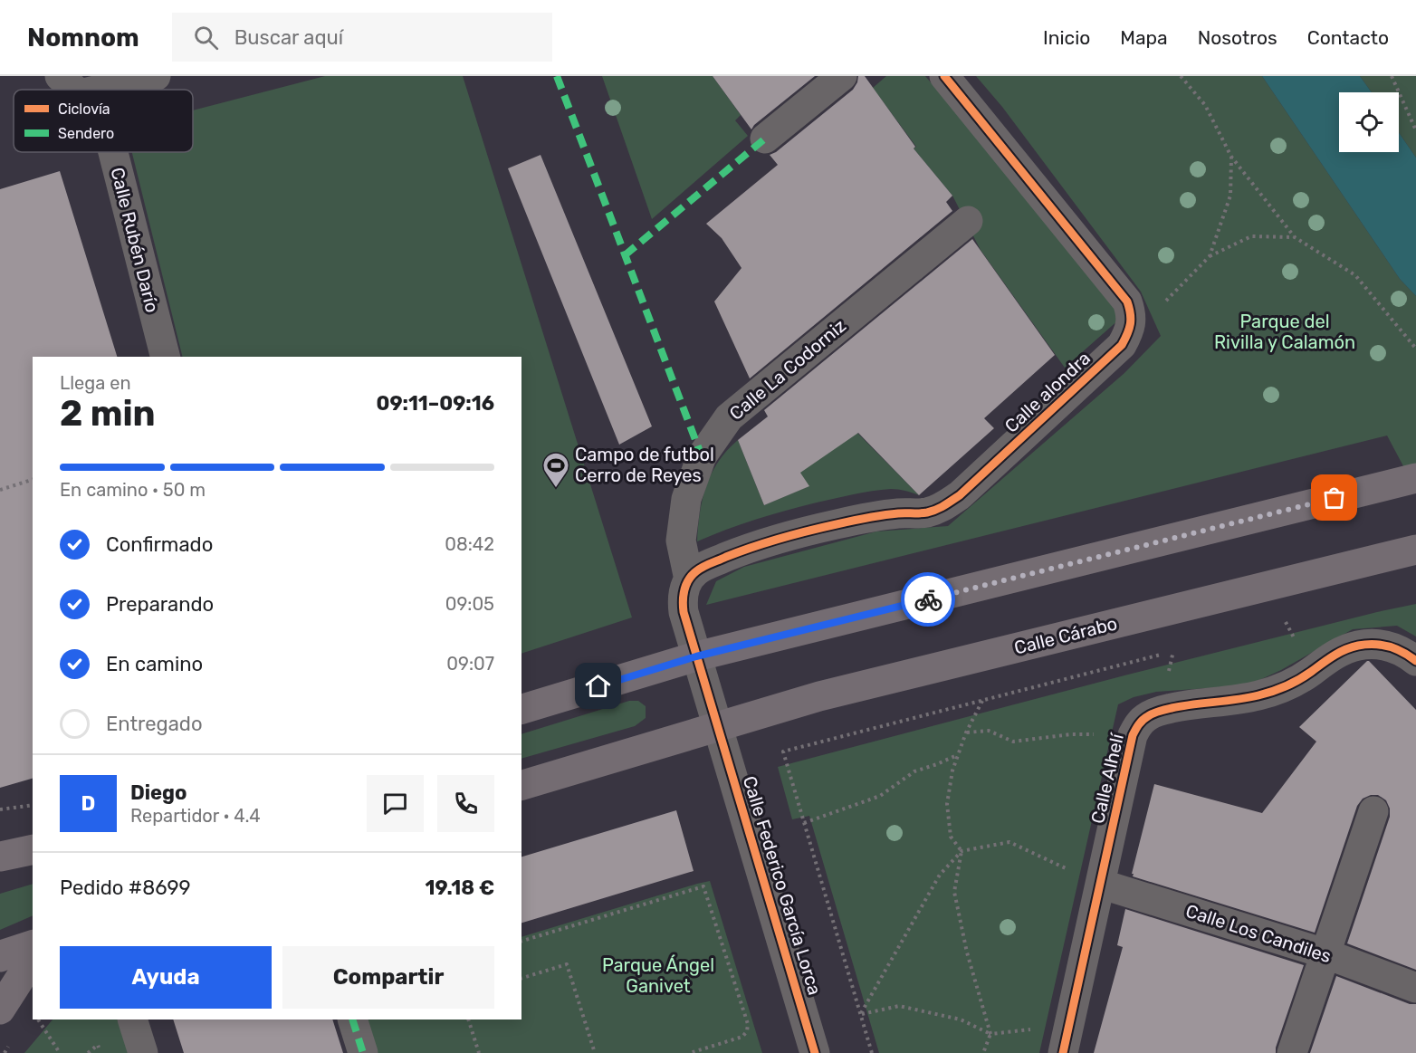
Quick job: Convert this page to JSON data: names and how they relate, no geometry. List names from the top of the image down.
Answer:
{
  "streets": {
    "main road": ["Calle Cárabo"],
    "street": [
      "Calle Rubén Darío",
      "Calle La Codorniz",
      "Calle alondra",
      "Calle Alhelí",
      "Calle Federico García Lorca",
      "Calle Los Candiles"
    ]
  },
  "crossings": [
    ["Calle La Codorniz", "Calle alondra"],
    ["Calle La Codorniz", "Calle Federico García Lorca"],
    ["Calle Cárabo", "Calle Federico García Lorca"],
    ["Calle Alhelí", "Calle Los Candiles"]
  ],
  "parks": ["Parque del Rivilla y Calamón", "Parque Ángel Ganivet"],
  "places": {
    "sports": ["Campo de futbol Cerro de Reyes"]
  },
  "legend": ["Ciclovía", "Sendero"],
  "page": {
    "header": "Nomnom",
    "search": "Buscar aquí",
    "nav": [
      "Inicio",
      "Mapa",
      "Nosotros",
      "Contacto"
    ],
    "heading": ["2 min", "Llega en", "09:11–09:16"],
    "panel": [
      "Diego",
      "Repartidor · 4.4",
      "Pedido #8699",
      "19.18 €"
    ],
    "bar": "En camino · 50 m",
    "list": [
      ["Confirmado", "08:42"],
      ["Preparando", "09:05"],
      ["En camino", "09:07"],
      "Entregado"
    ],
    "round": "D",
    "buttons": ["Ayuda", "Compartir"]
  }
}
